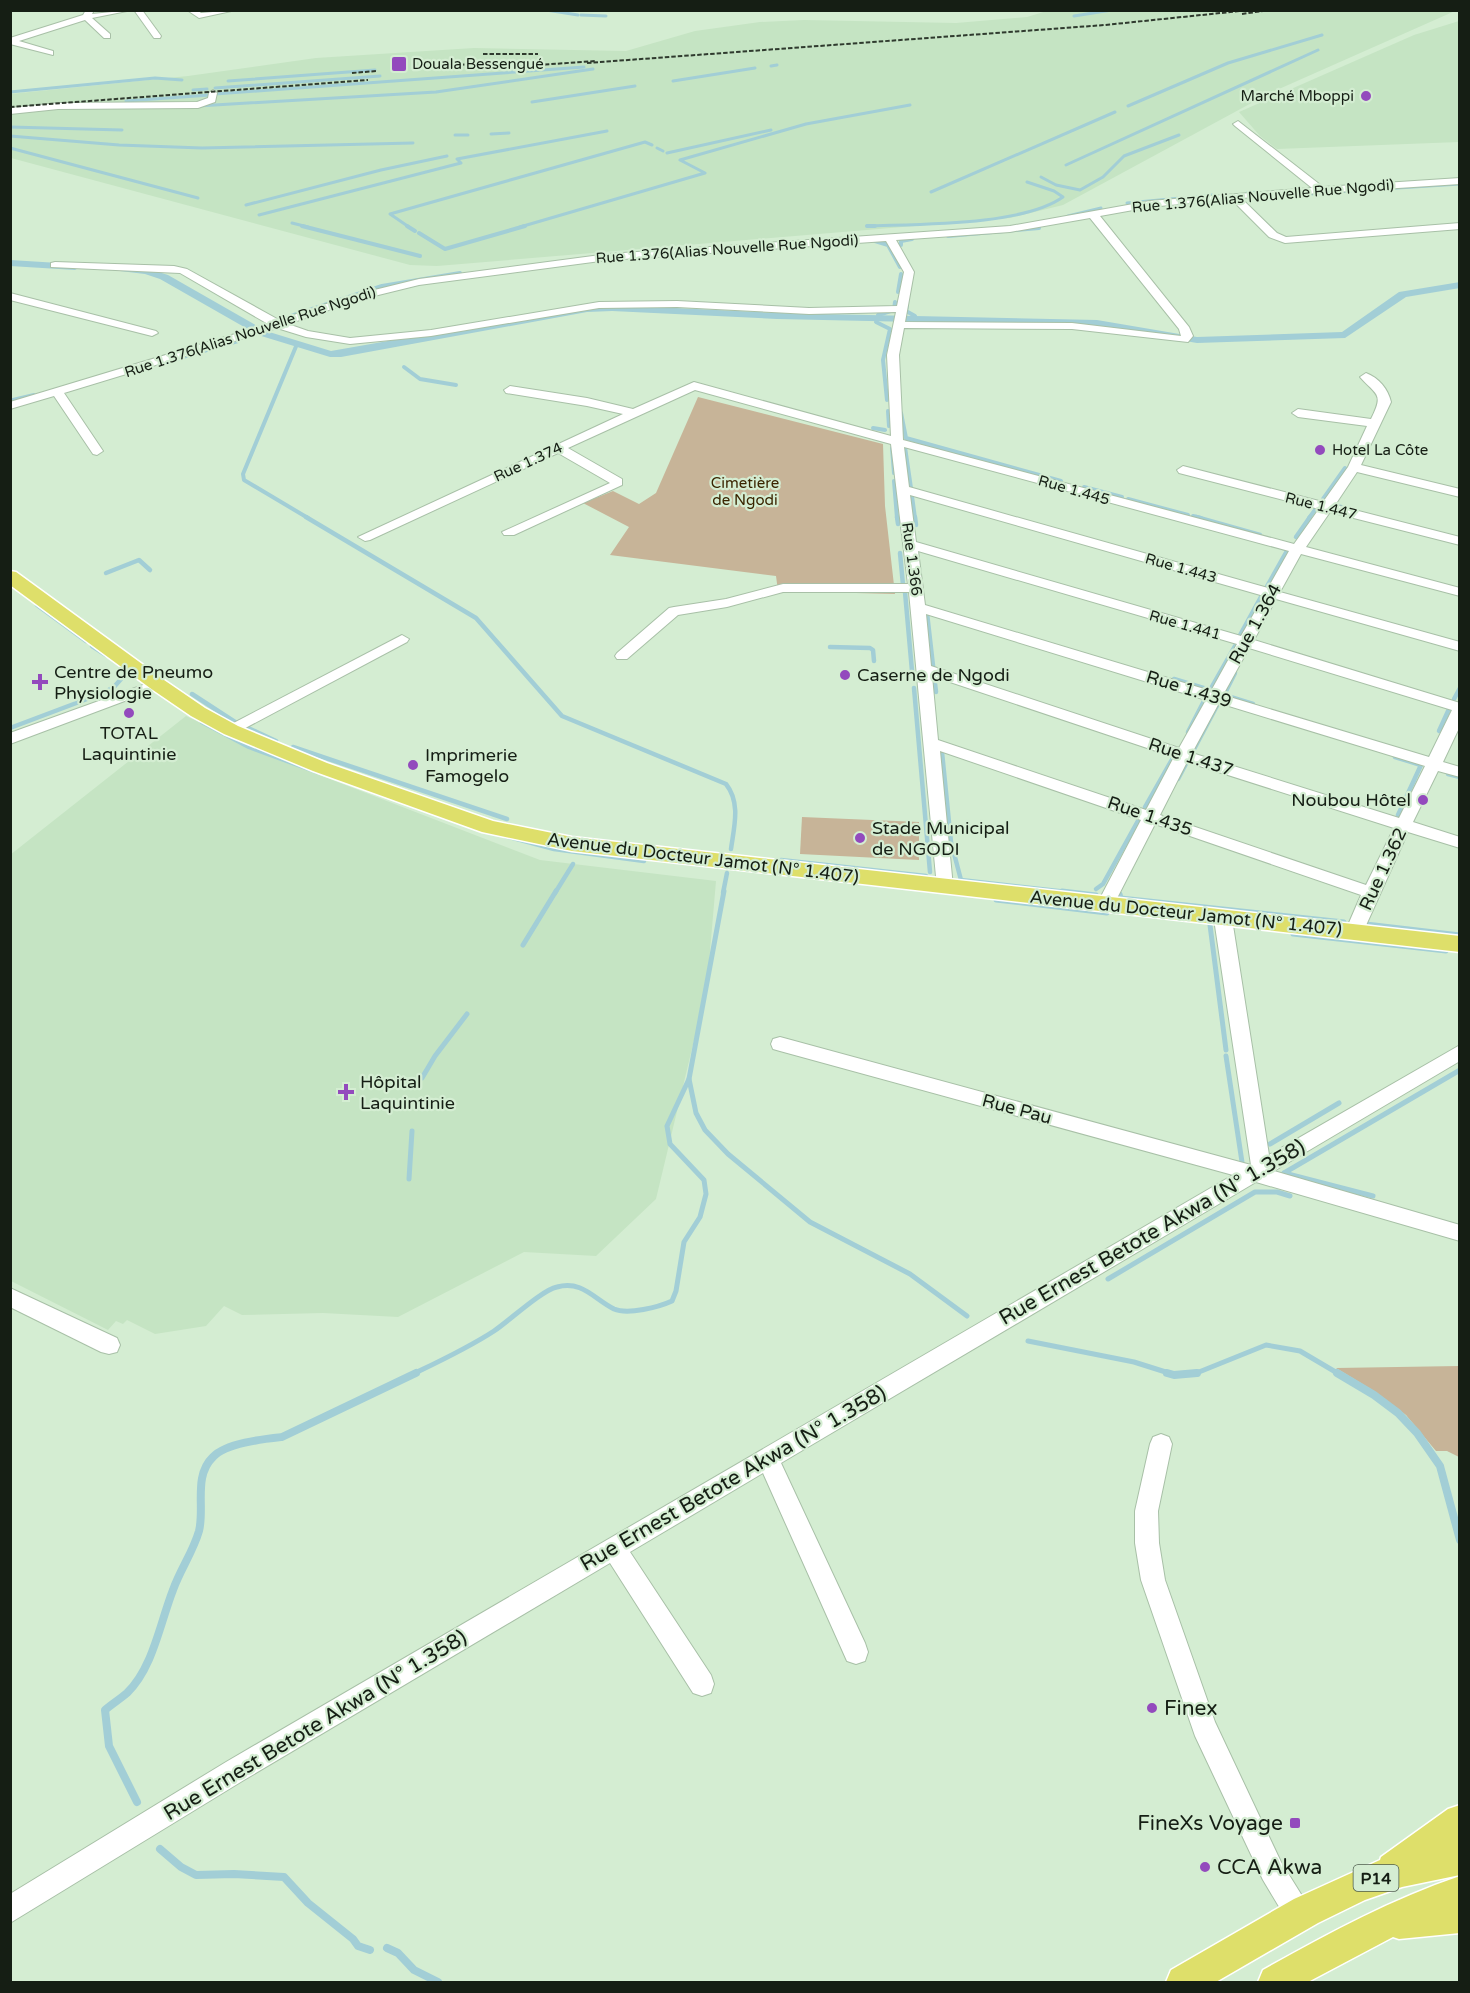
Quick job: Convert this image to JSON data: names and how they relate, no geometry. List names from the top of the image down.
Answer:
{
  "streets": {
    "main road": ["Avenue du Docteur Jamot (N° 1.407)", "P14"],
    "street": [
      "Rue 1.376(Alias Nouvelle Rue Ngodi)",
      "Rue 1.374",
      "Rue 1.445",
      "Rue 1.447",
      "Rue 1.366",
      "Rue 1.443",
      "Rue 1.364",
      "Rue 1.441",
      "Rue 1.439",
      "Rue 1.437",
      "Rue 1.435",
      "Rue 1.362",
      "Rue Pau",
      "Rue Ernest Betote Akwa (N° 1.358)"
    ]
  },
  "crossings": [
    ["Rue 1.376(Alias Nouvelle Rue Ngodi)", "Rue 1.366"],
    ["Rue 1.374", "Rue 1.445"],
    ["Rue 1.445", "Rue 1.366"],
    ["Rue 1.445", "Rue 1.364"],
    ["Rue 1.447", "Rue 1.364"],
    ["Rue 1.366", "Rue 1.443"],
    ["Rue 1.366", "Rue 1.441"],
    ["Rue 1.366", "Rue 1.439"],
    ["Rue 1.366", "Rue 1.437"],
    ["Rue 1.366", "Rue 1.435"],
    ["Rue 1.366", "Avenue du Docteur Jamot (N° 1.407)"],
    ["Rue 1.443", "Rue 1.364"],
    ["Rue 1.364", "Rue 1.441"],
    ["Rue 1.364", "Rue 1.439"],
    ["Rue 1.364", "Rue 1.437"],
    ["Rue 1.364", "Rue 1.435"],
    ["Rue 1.364", "Avenue du Docteur Jamot (N° 1.407)"],
    ["Rue 1.441", "Rue 1.362"],
    ["Rue 1.439", "Rue 1.362"],
    ["Rue 1.437", "Rue 1.362"],
    ["Rue 1.435", "Rue 1.362"],
    ["Avenue du Docteur Jamot (N° 1.407)", "Rue 1.362"],
    ["Rue Pau", "Rue Ernest Betote Akwa (N° 1.358)"]
  ],
  "parks": ["Cimetière de Ngodi"],
  "places": {
    "transit": ["Douala Bessengué", "FineXs Voyage"],
    "other": [
      "Marché Mboppi",
      "Hotel La Côte",
      "Caserne de Ngodi",
      "TOTAL Laquintinie",
      "Imprimerie Famogelo",
      "Noubou Hôtel",
      "Stade Municipal de NGODI",
      "Finex",
      "CCA Akwa"
    ],
    "health": ["Centre de Pneumo Physiologie", "Hôpital Laquintinie"]
  }
}
